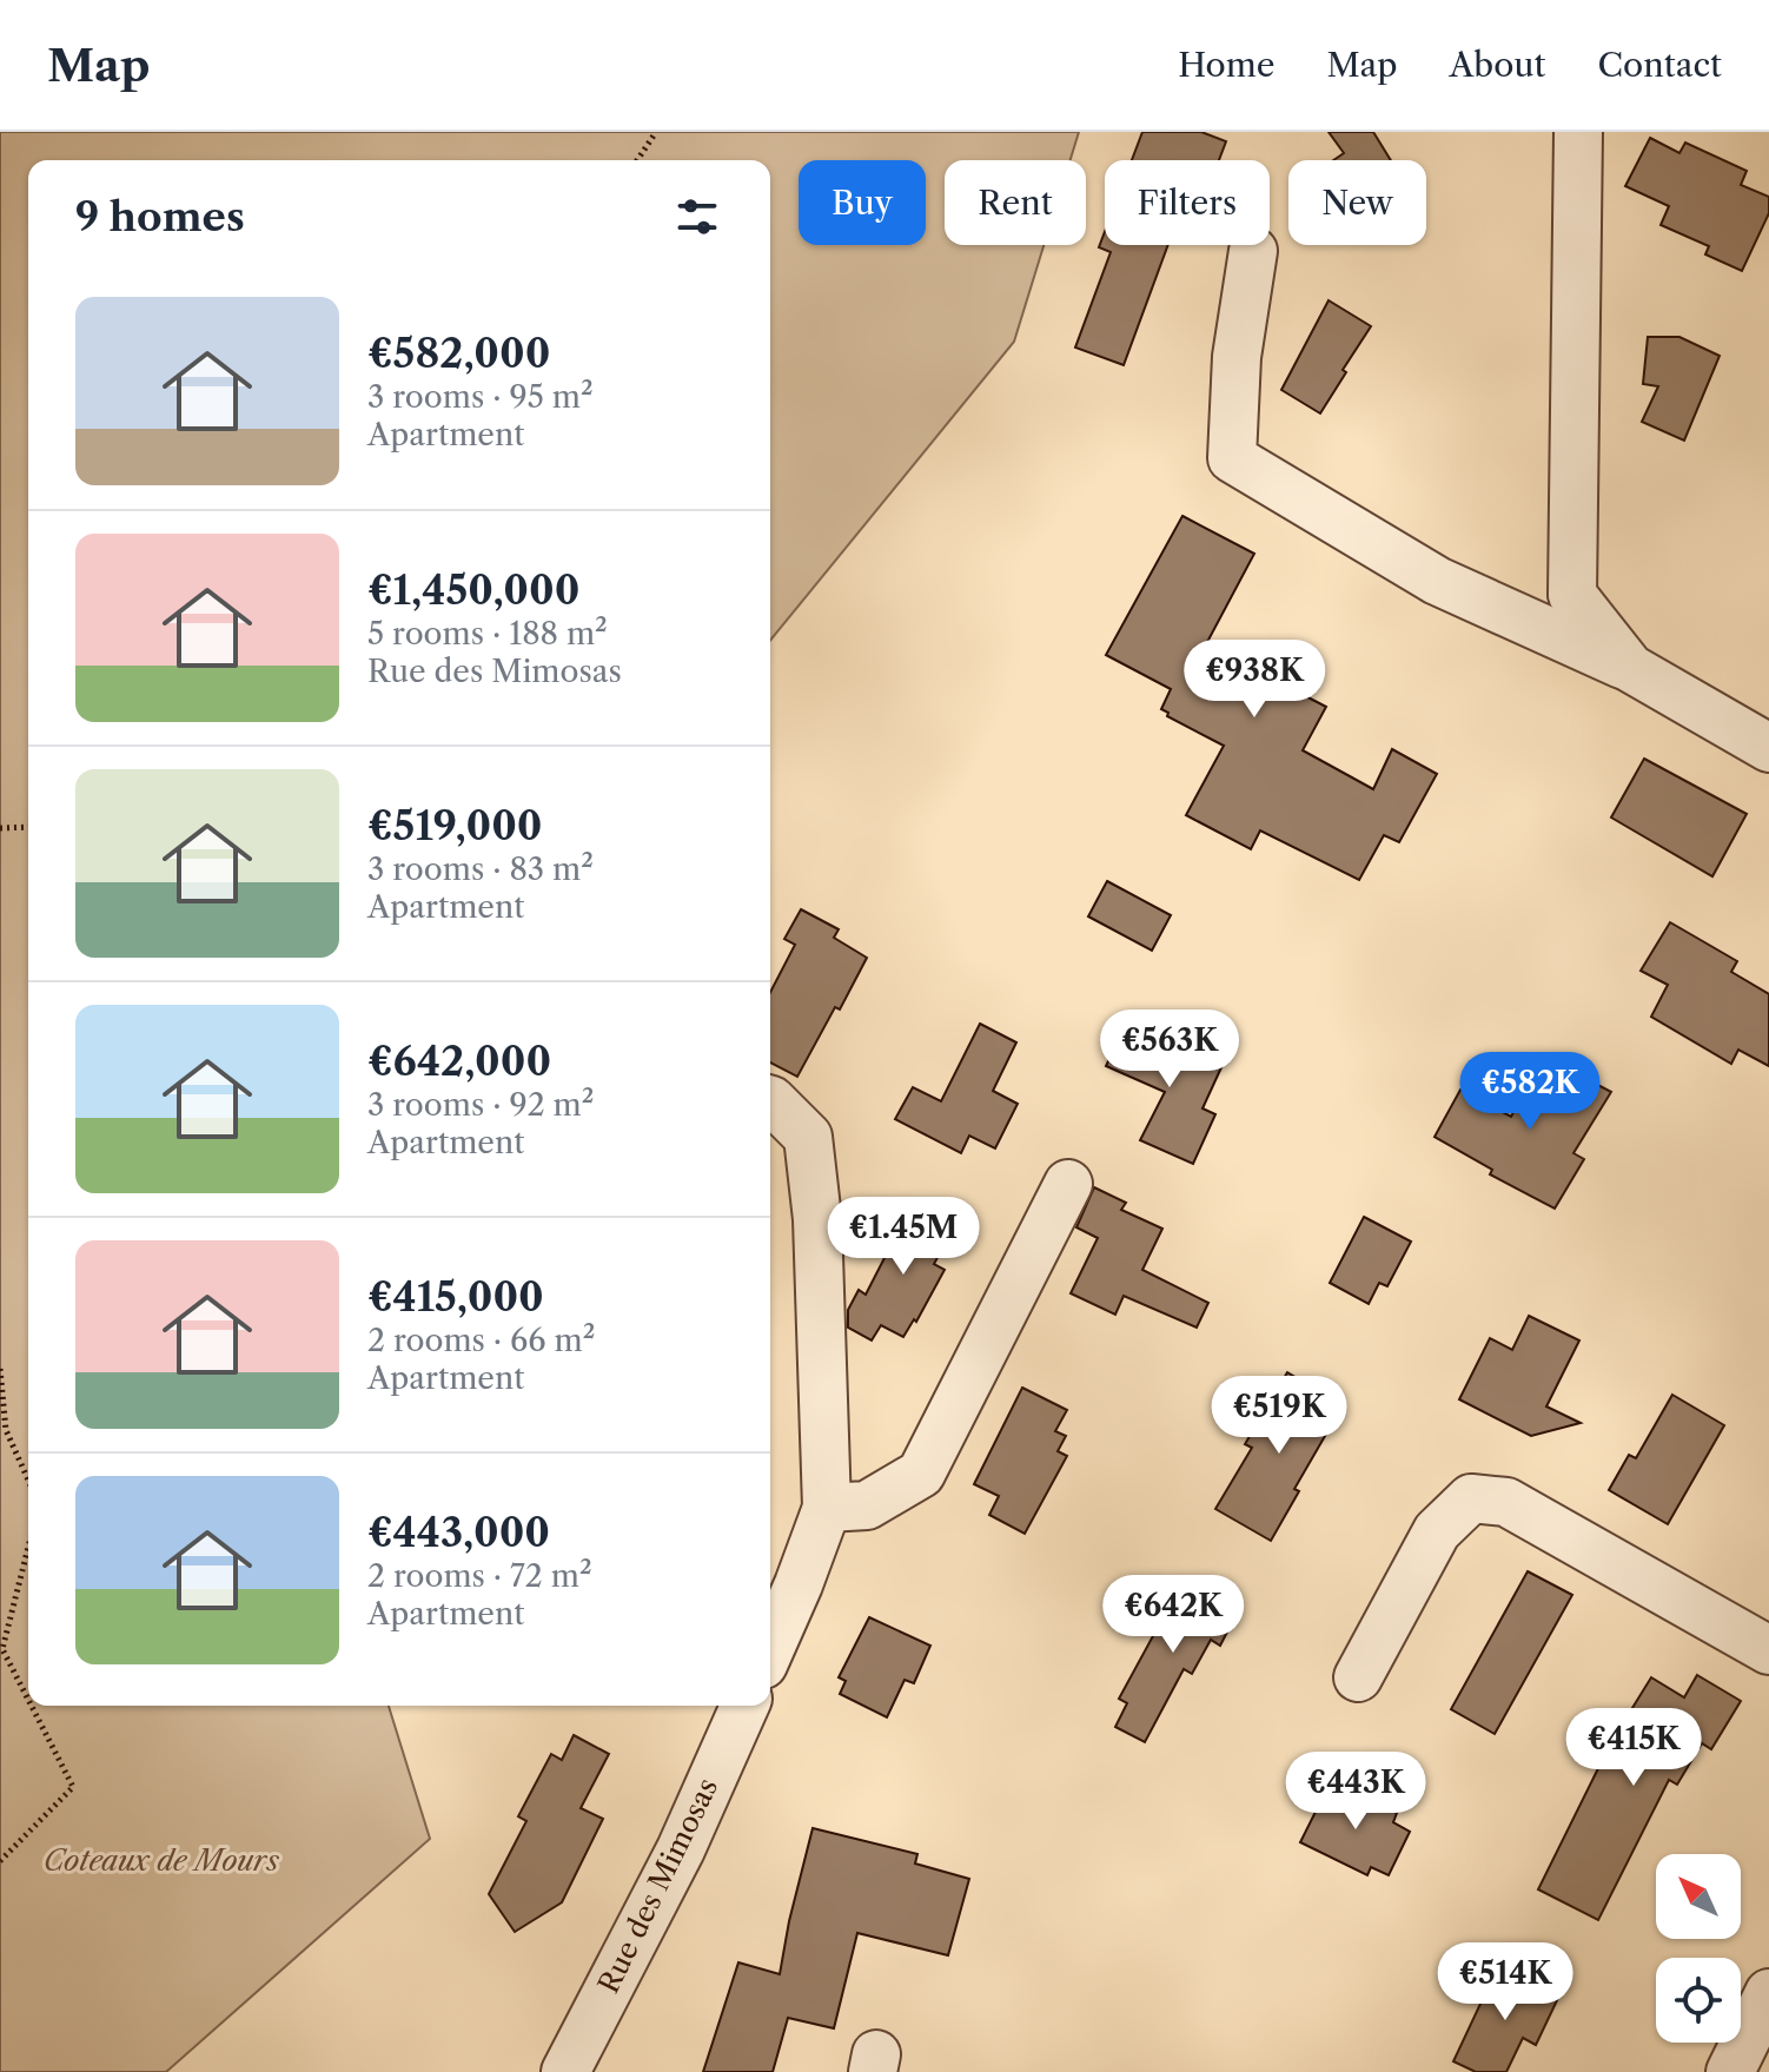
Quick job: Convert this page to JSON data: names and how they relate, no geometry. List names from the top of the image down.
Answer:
{
  "streets": {
    "street": ["Rue des Mimosas"]
  },
  "parks": ["Coteaux de Mours"],
  "north": "top left",
  "page": {
    "header": "Map",
    "nav": [
      "Home",
      "Map",
      "About",
      "Contact"
    ],
    "chip": [
      "Buy",
      "Rent",
      "Filters",
      "New"
    ],
    "heading": "9 homes",
    "list": [
      {
        "name": "€582,000",
        "note": "3 rooms · 95 m² · Apartment"
      },
      {
        "name": "€1,450,000",
        "note": "5 rooms · 188 m² · Rue des Mimosas"
      },
      {
        "name": "€519,000",
        "note": "3 rooms · 83 m² · Apartment"
      },
      {
        "name": "€642,000",
        "note": "3 rooms · 92 m² · Apartment"
      },
      {
        "name": "€415,000",
        "note": "2 rooms · 66 m² · Apartment"
      },
      {
        "name": "€443,000",
        "note": "2 rooms · 72 m² · Apartment"
      }
    ],
    "price": [
      "€938K",
      "€563K",
      "€582K",
      "€1.45M",
      "€519K",
      "€642K",
      "€415K",
      "€443K",
      "€514K"
    ]
  }
}
